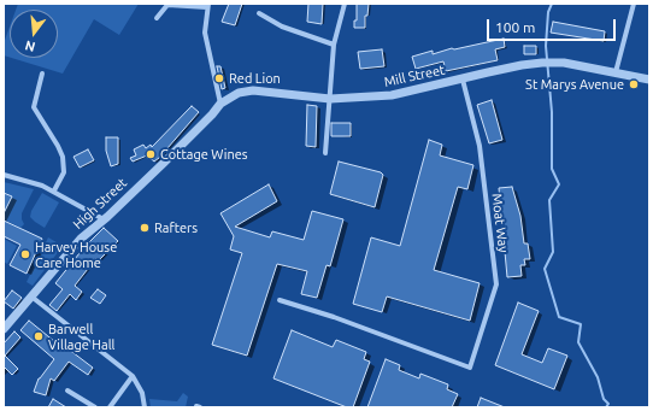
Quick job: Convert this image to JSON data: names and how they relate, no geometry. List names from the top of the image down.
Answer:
{
  "streets": {
    "street": ["Mill Street", "High Street", "Moat Way"]
  },
  "crossings": [
    ["Mill Street", "High Street"],
    ["Mill Street", "Moat Way"]
  ],
  "places": [
    "Red Lion",
    "St Marys Avenue",
    "Cottage Wines",
    "Rafters",
    "Harvey House Care Home",
    "Barwell Village Hall"
  ],
  "scale_bar": "100 m",
  "north": "bottom"
}
